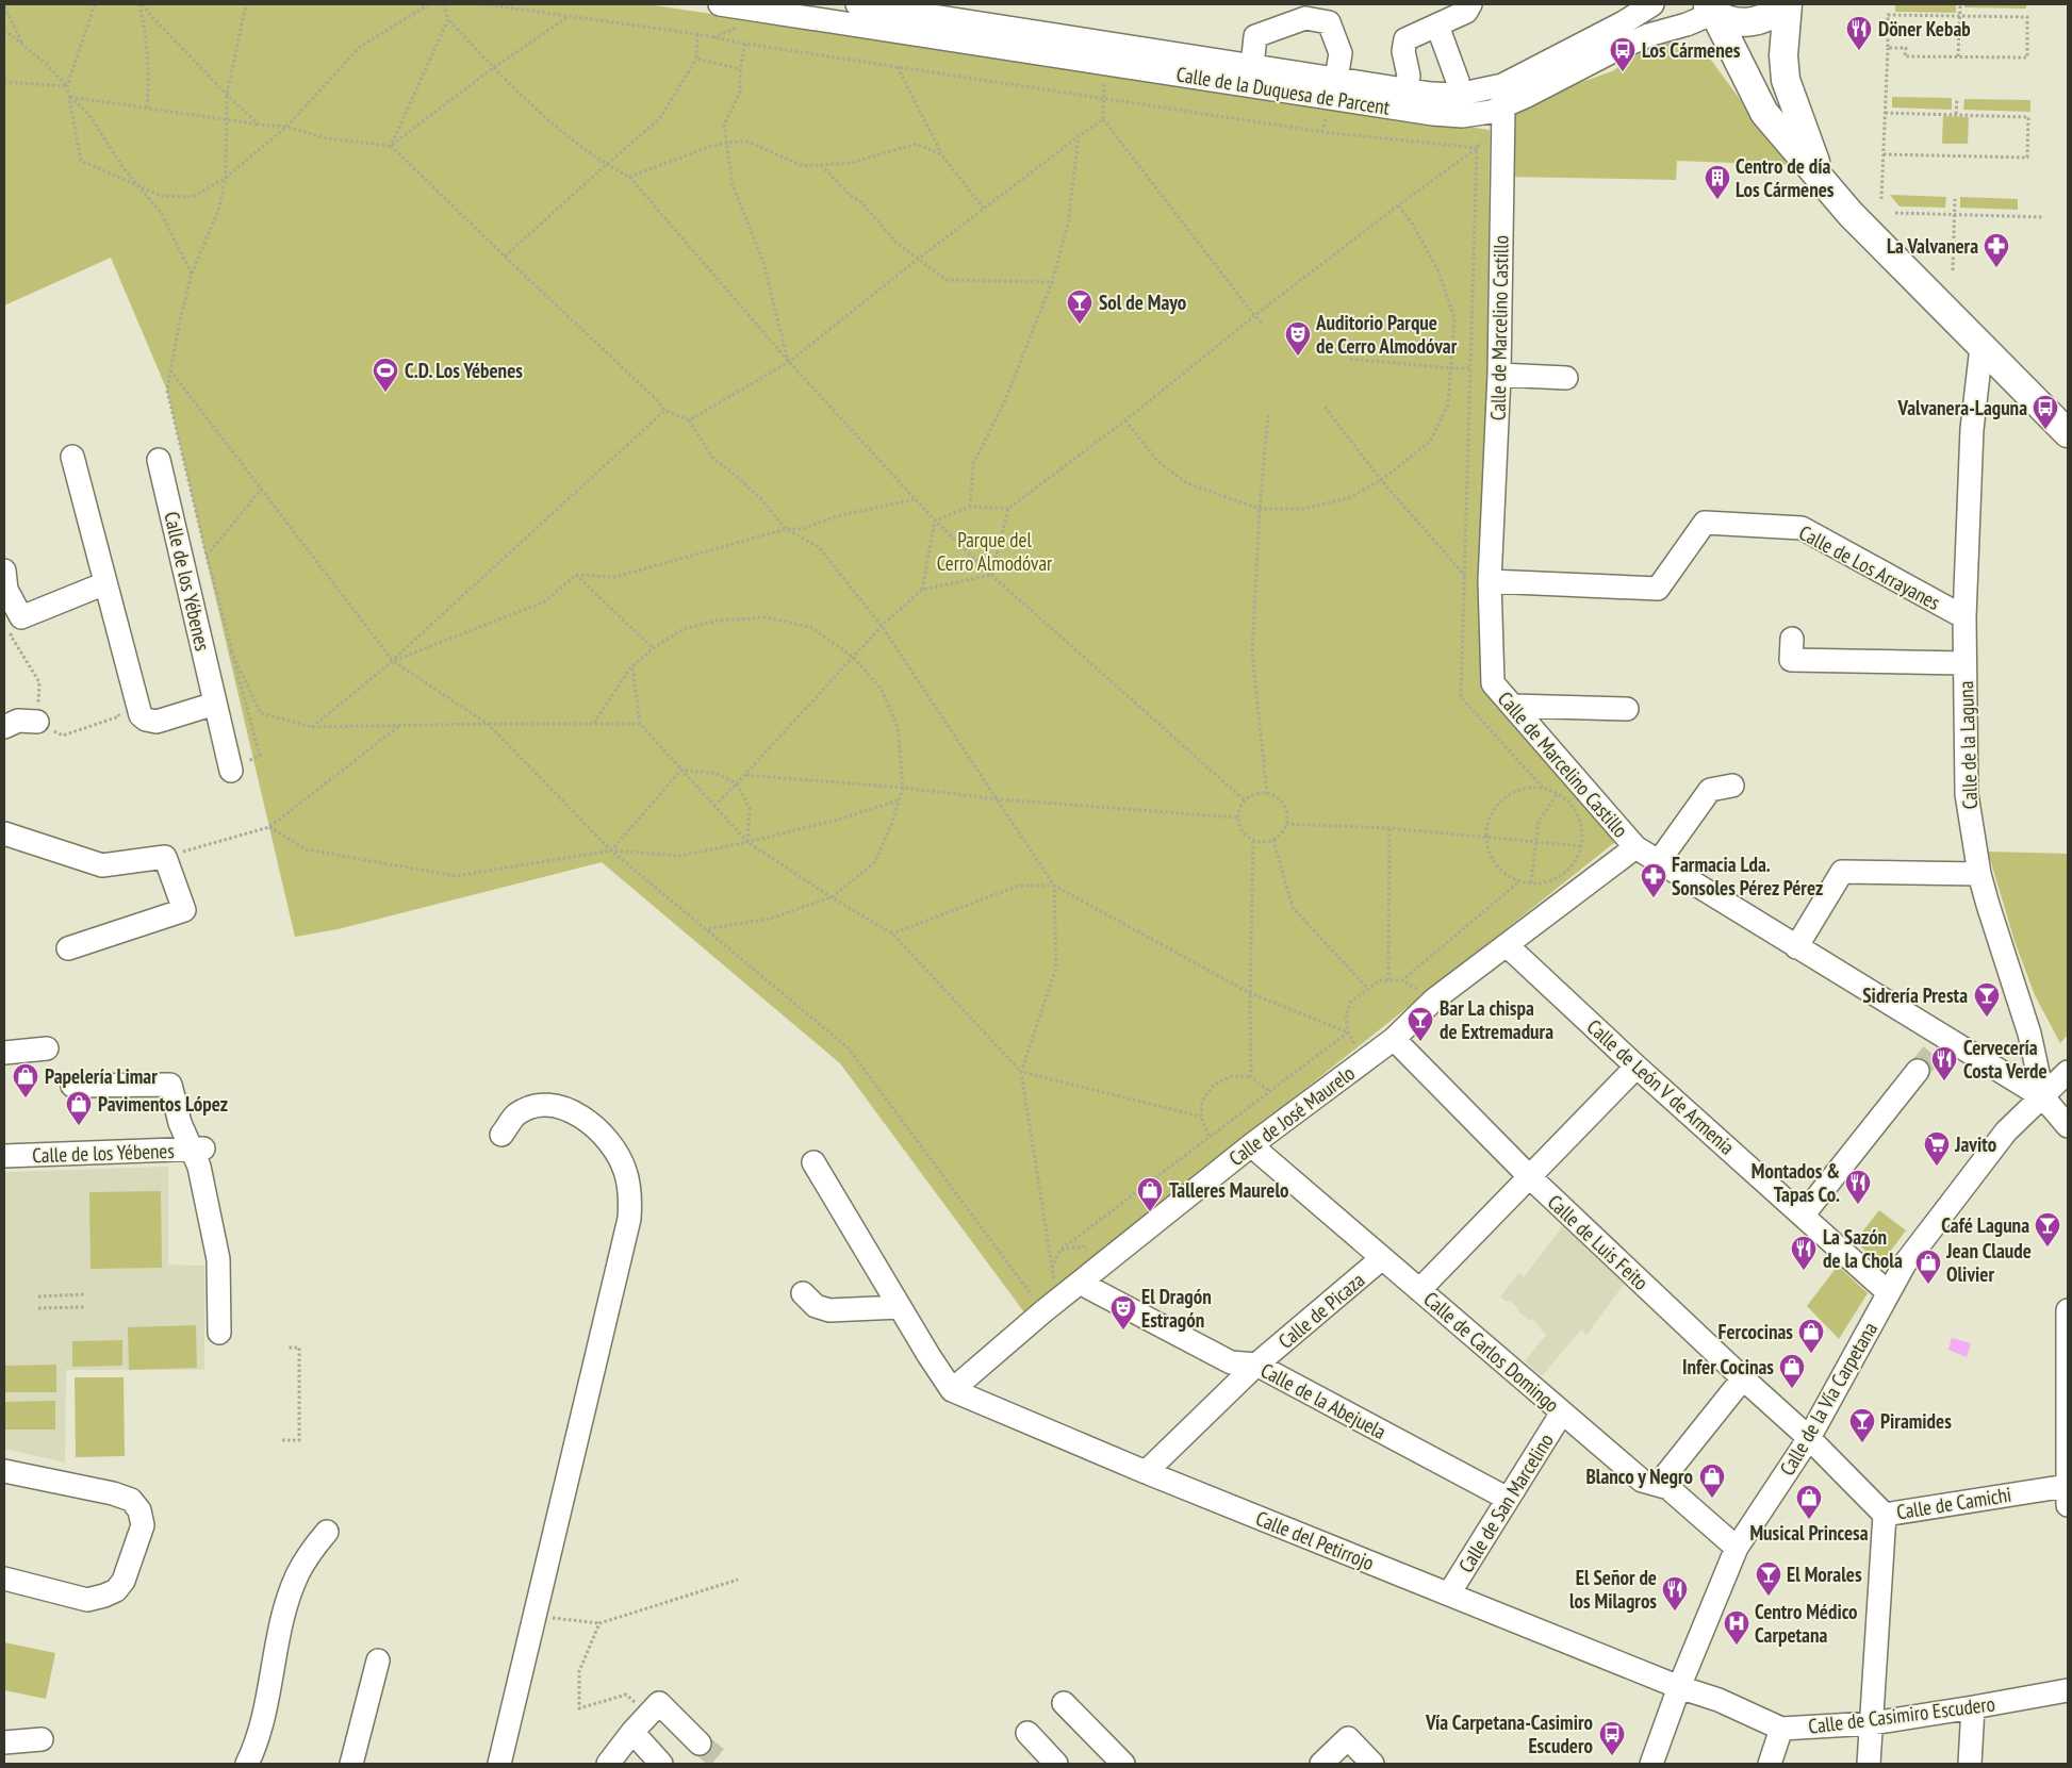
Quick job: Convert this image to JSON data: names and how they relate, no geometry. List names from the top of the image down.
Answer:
{
  "streets": {
    "street": [
      "Calle de la Duquesa de Parcent",
      "Calle de Marcelino Castillo",
      "Calle de Los Arrayanes",
      "Calle de los Yébenes",
      "Calle de la Laguna",
      "Calle de León V de Armenia",
      "Calle de José Maurelo",
      "Calle de Luis Feito",
      "Calle de Picaza",
      "Calle de Carlos Domingo",
      "Calle de la Vía Carpetana",
      "Calle de la Abejuela",
      "Calle de San Marcelino",
      "Calle de Camichi",
      "Calle del Petirrojo",
      "Calle de Casimiro Escudero"
    ]
  },
  "crossings": [
    ["Calle de la Duquesa de Parcent", "Calle de Marcelino Castillo"],
    ["Calle de Marcelino Castillo", "Calle de Los Arrayanes"],
    ["Calle de Marcelino Castillo", "Calle de la Laguna"],
    ["Calle de Marcelino Castillo", "Calle de José Maurelo"],
    ["Calle de Marcelino Castillo", "Calle de la Vía Carpetana"],
    ["Calle de Los Arrayanes", "Calle de la Laguna"],
    ["Calle de la Laguna", "Calle de la Vía Carpetana"],
    ["Calle de León V de Armenia", "Calle de José Maurelo"],
    ["Calle de León V de Armenia", "Calle de la Vía Carpetana"],
    ["Calle de José Maurelo", "Calle de Luis Feito"],
    ["Calle de José Maurelo", "Calle de Carlos Domingo"],
    ["Calle de José Maurelo", "Calle de la Abejuela"],
    ["Calle de José Maurelo", "Calle del Petirrojo"],
    ["Calle de Luis Feito", "Calle de la Vía Carpetana"],
    ["Calle de Luis Feito", "Calle de Camichi"],
    ["Calle de Picaza", "Calle de Carlos Domingo"],
    ["Calle de Picaza", "Calle de la Abejuela"],
    ["Calle de Picaza", "Calle del Petirrojo"],
    ["Calle de Carlos Domingo", "Calle de la Vía Carpetana"],
    ["Calle de Carlos Domingo", "Calle de San Marcelino"],
    ["Calle de la Vía Carpetana", "Calle de Camichi"],
    ["Calle de la Vía Carpetana", "Calle del Petirrojo"],
    ["Calle de la Vía Carpetana", "Calle de Casimiro Escudero"],
    ["Calle de la Abejuela", "Calle de San Marcelino"],
    ["Calle de San Marcelino", "Calle del Petirrojo"],
    ["Calle del Petirrojo", "Calle de Casimiro Escudero"]
  ],
  "parks": ["Parque del Cerro Almodóvar"],
  "places": {
    "restaurant": [
      "Döner Kebab",
      "Cervecería Costa Verde",
      "Montados & Tapas Co.",
      "La Sazón de la Chola",
      "El Señor de los Milagros"
    ],
    "bus stop": ["Los Cármenes", "Valvanera-Laguna", "Vía Carpetana-Casimiro Escudero"],
    "building": ["Centro de día Los Cármenes"],
    "pharmacy": ["La Valvanera", "Farmacia Lda. Sonsoles Pérez Pérez"],
    "bar": [
      "Sol de Mayo",
      "Sidrería Presta",
      "Bar La chispa de Extremadura",
      "Café Laguna",
      "Piramides",
      "El Morales"
    ],
    "theatre": ["Auditorio Parque de Cerro Almodóvar", "El Dragón Estragón"],
    "sports": ["C.D. Los Yébenes"],
    "shop": [
      "Papelería Limar",
      "Pavimentos López",
      "Talleres Maurelo",
      "Jean Claude Olivier",
      "Fercocinas",
      "Infer Cocinas",
      "Blanco y Negro",
      "Musical Princesa"
    ],
    "supermarket": ["Javito"],
    "hospital": ["Centro Médico Carpetana"]
  }
}
